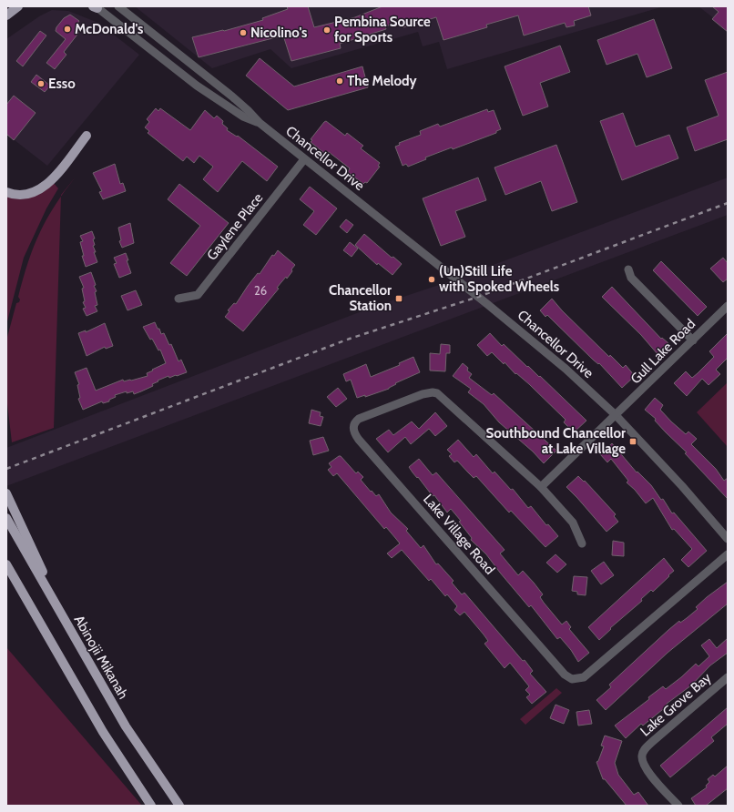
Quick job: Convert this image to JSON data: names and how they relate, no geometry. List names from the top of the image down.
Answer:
{
  "streets": {
    "main road": ["Abinojii Mikanah"],
    "street": [
      "Chancellor Drive",
      "Gaylene Place",
      "Gull Lake Road",
      "Lake Village Road",
      "Lake Grove Bay"
    ]
  },
  "crossings": [
    ["Chancellor Drive", "Gaylene Place"],
    ["Chancellor Drive", "Gull Lake Road"]
  ],
  "places": {
    "other": [
      "McDonald's",
      "Pembina Source for Sports",
      "Nicolino's",
      "The Melody",
      "Esso",
      "(Un)Still Life with Spoked Wheels"
    ],
    "transit": ["Chancellor Station", "Southbound Chancellor at Lake Village"]
  },
  "house_numbers": ["26"]
}
